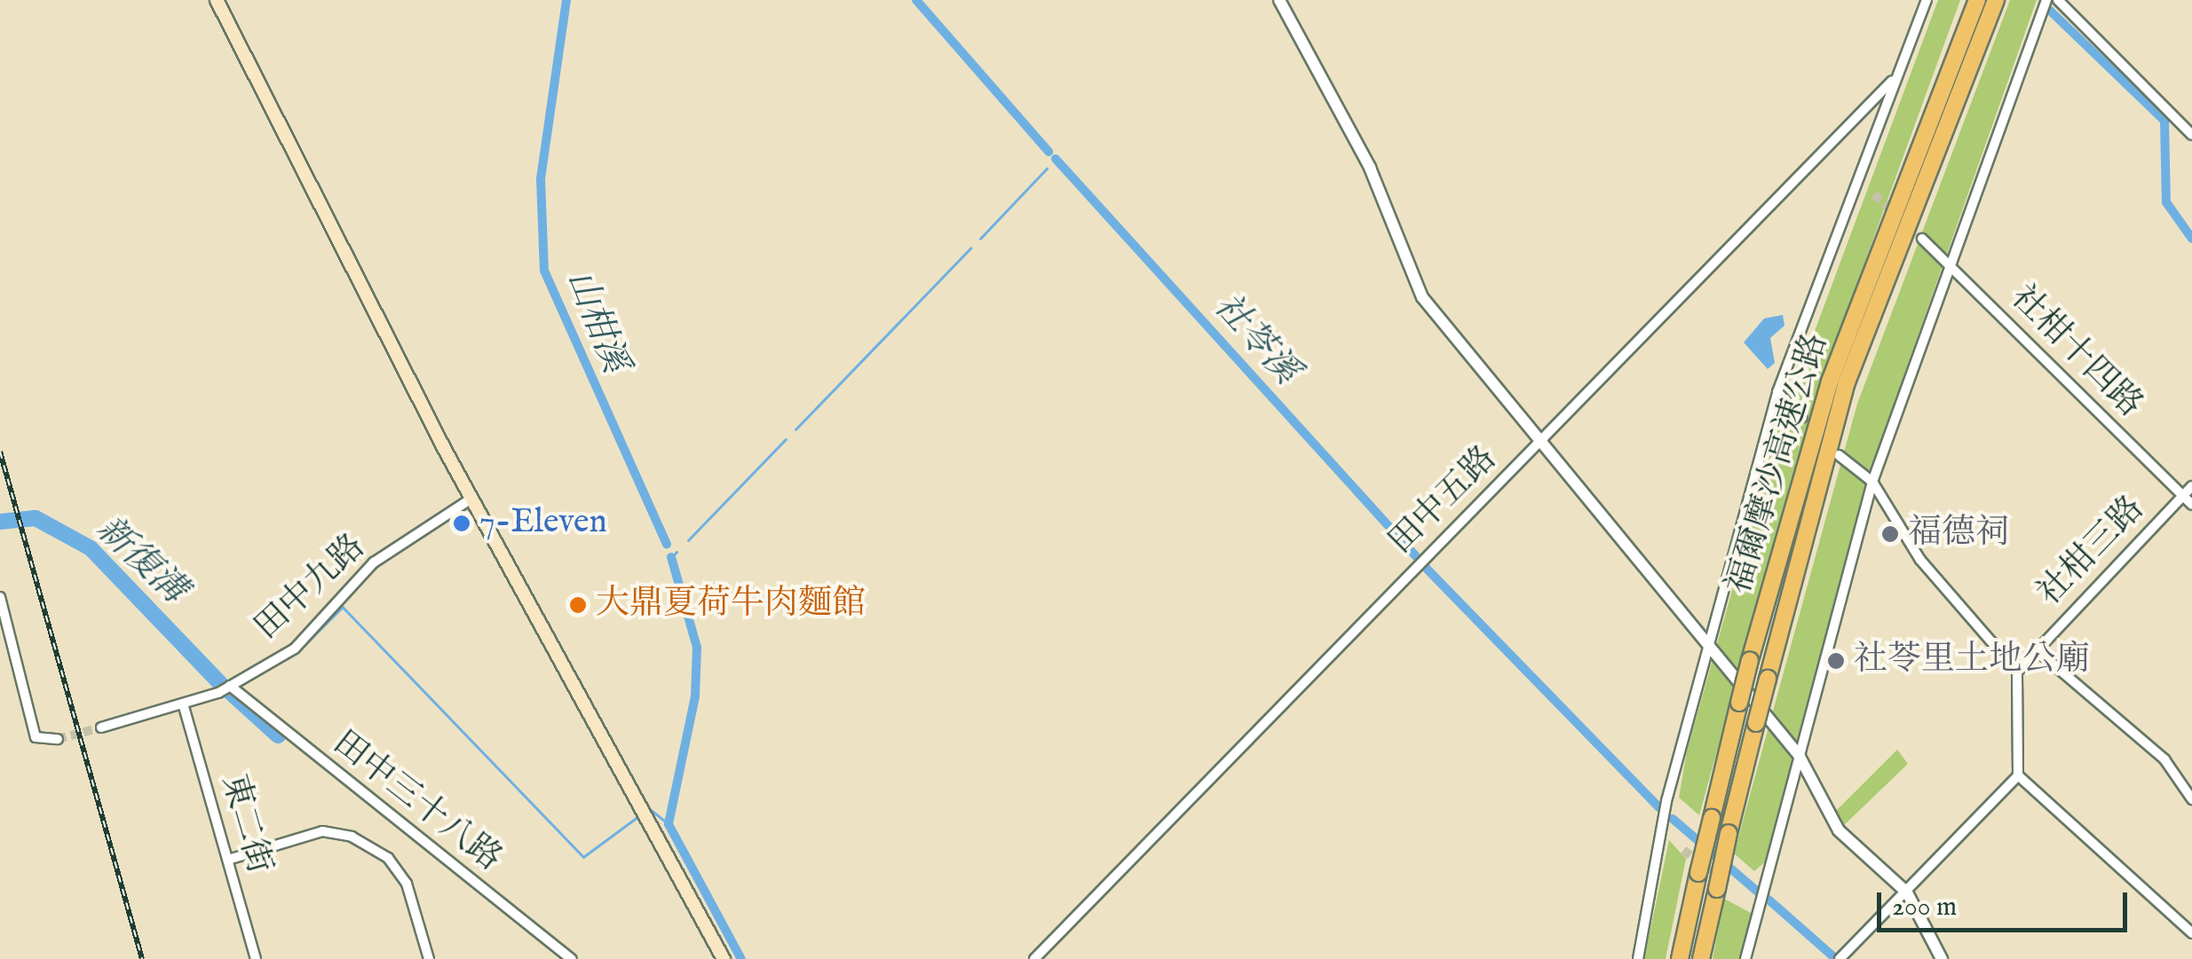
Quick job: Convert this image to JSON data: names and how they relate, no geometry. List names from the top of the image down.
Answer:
{
  "streets": {
    "highway": ["福爾摩沙高速公路"],
    "street": [
      "社柑十四路",
      "田中五路",
      "社柑三路",
      "田中九路",
      "田中三十八路",
      "東二街"
    ]
  },
  "crossings": [
    ["社柑十四路", "社柑三路"],
    ["田中九路", "田中三十八路"],
    ["田中九路", "東二街"]
  ],
  "water": ["山柑溪", "社苓溪", "新復溝"],
  "places": [
    "7-Eleven",
    "福德祠",
    "大鼎夏荷牛肉麵館",
    "社苓里土地公廟"
  ],
  "scale_bar": "200 m"
}
